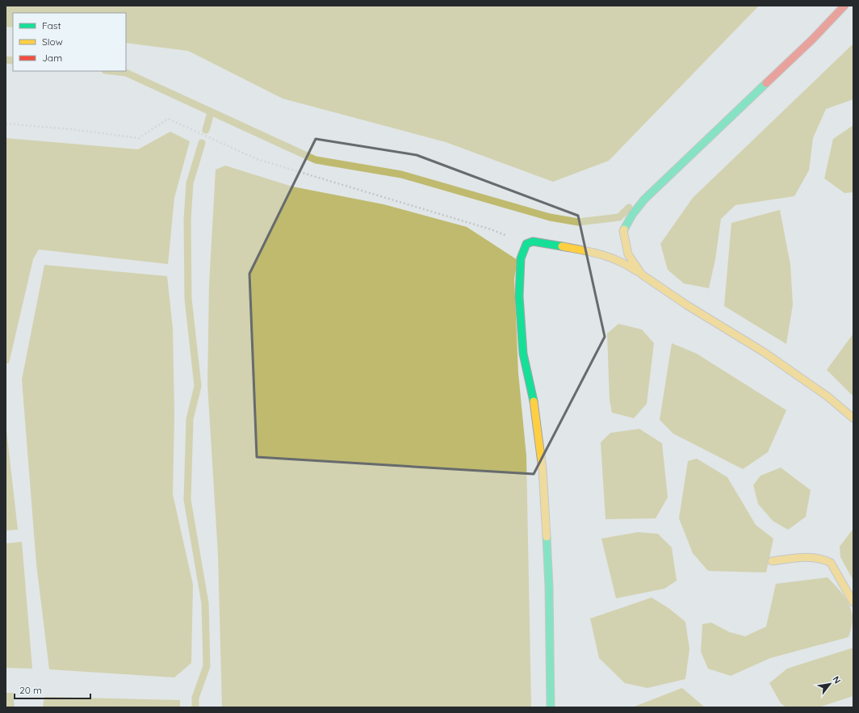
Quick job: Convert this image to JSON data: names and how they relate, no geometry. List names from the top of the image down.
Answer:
{
  "legend": ["Fast", "Slow", "Jam"],
  "scale_bar": "20 m",
  "north": "top right"
}
